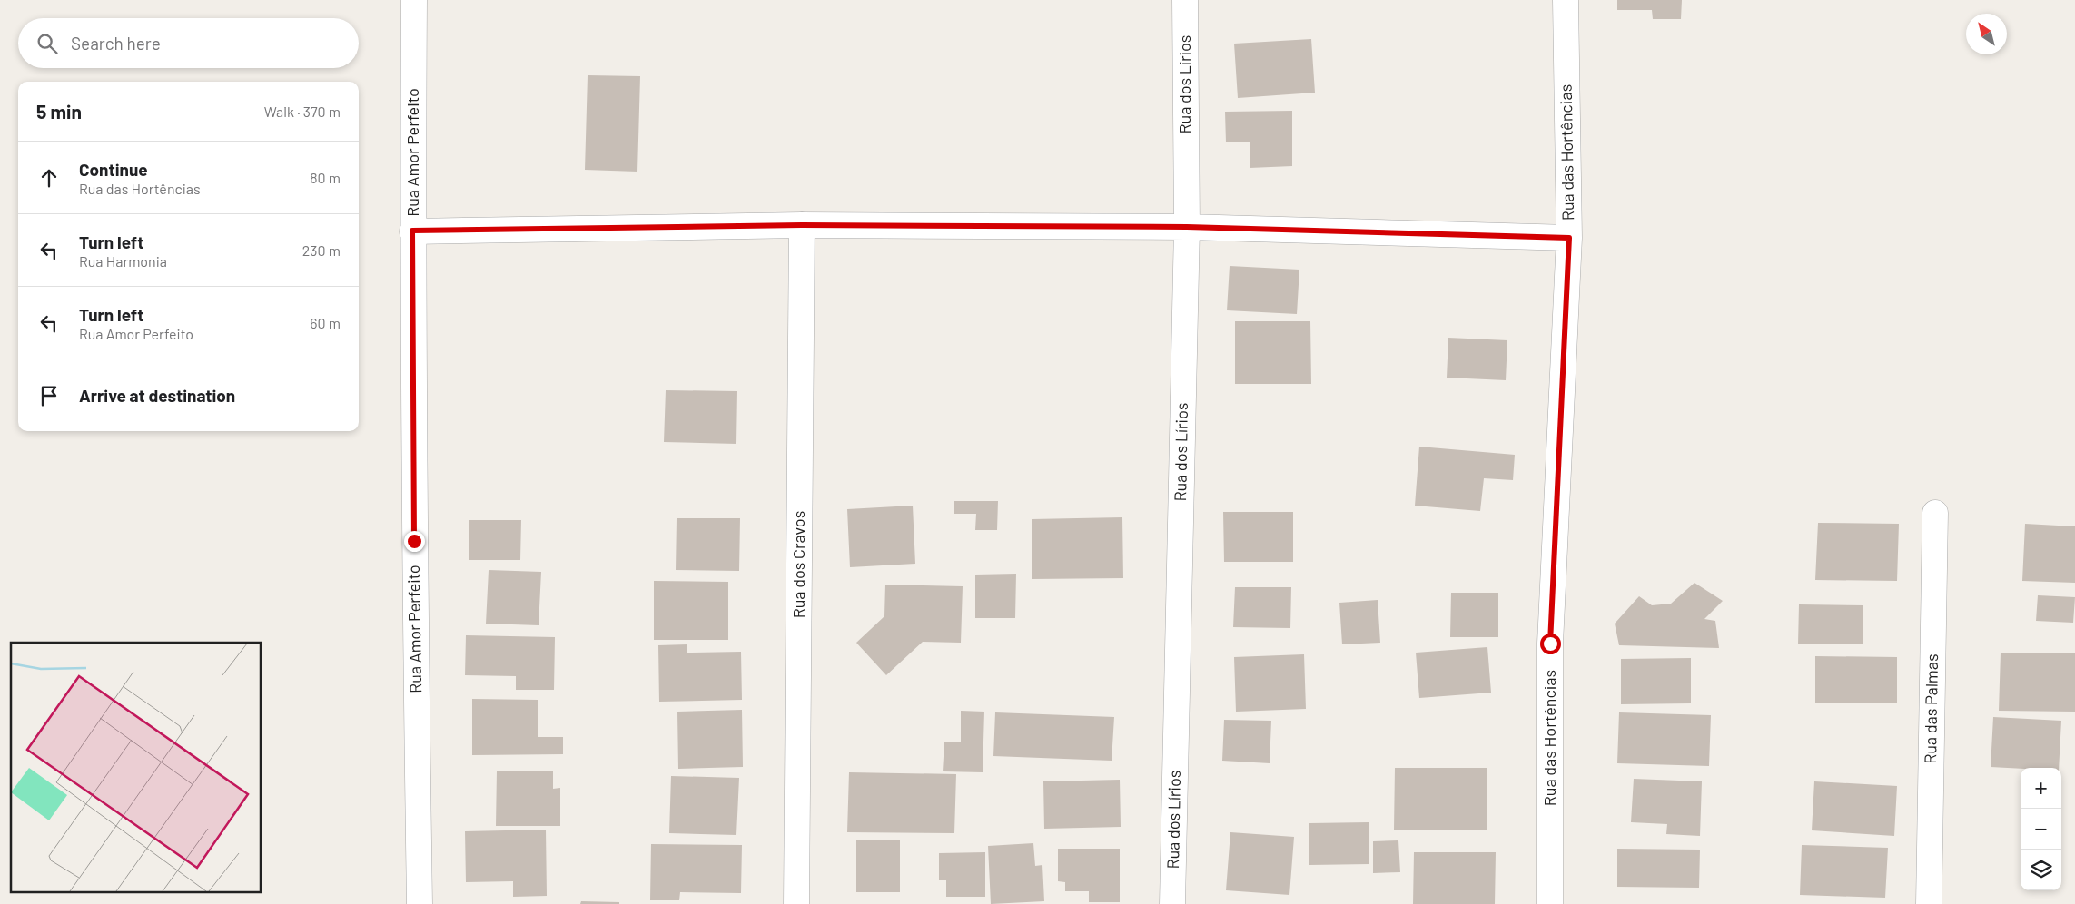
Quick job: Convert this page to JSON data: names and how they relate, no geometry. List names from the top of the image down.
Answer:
{
  "streets": {
    "street": [
      "Rua dos Lírios",
      "Rua Amor Perfeito",
      "Rua das Hortências",
      "Rua dos Cravos",
      "Rua das Palmas"
    ]
  },
  "north": "top left",
  "page": {
    "search": "Search here",
    "heading": ["5 min", "Walk · 370 m"],
    "list": [
      ["Continue", "Rua das Hortências", "80 m"],
      ["Turn left", "Rua Harmonia", "230 m"],
      ["Turn left", "Rua Amor Perfeito", "60 m"],
      "Arrive at destination"
    ],
    "map_buttons": ["+", "−"]
  }
}
